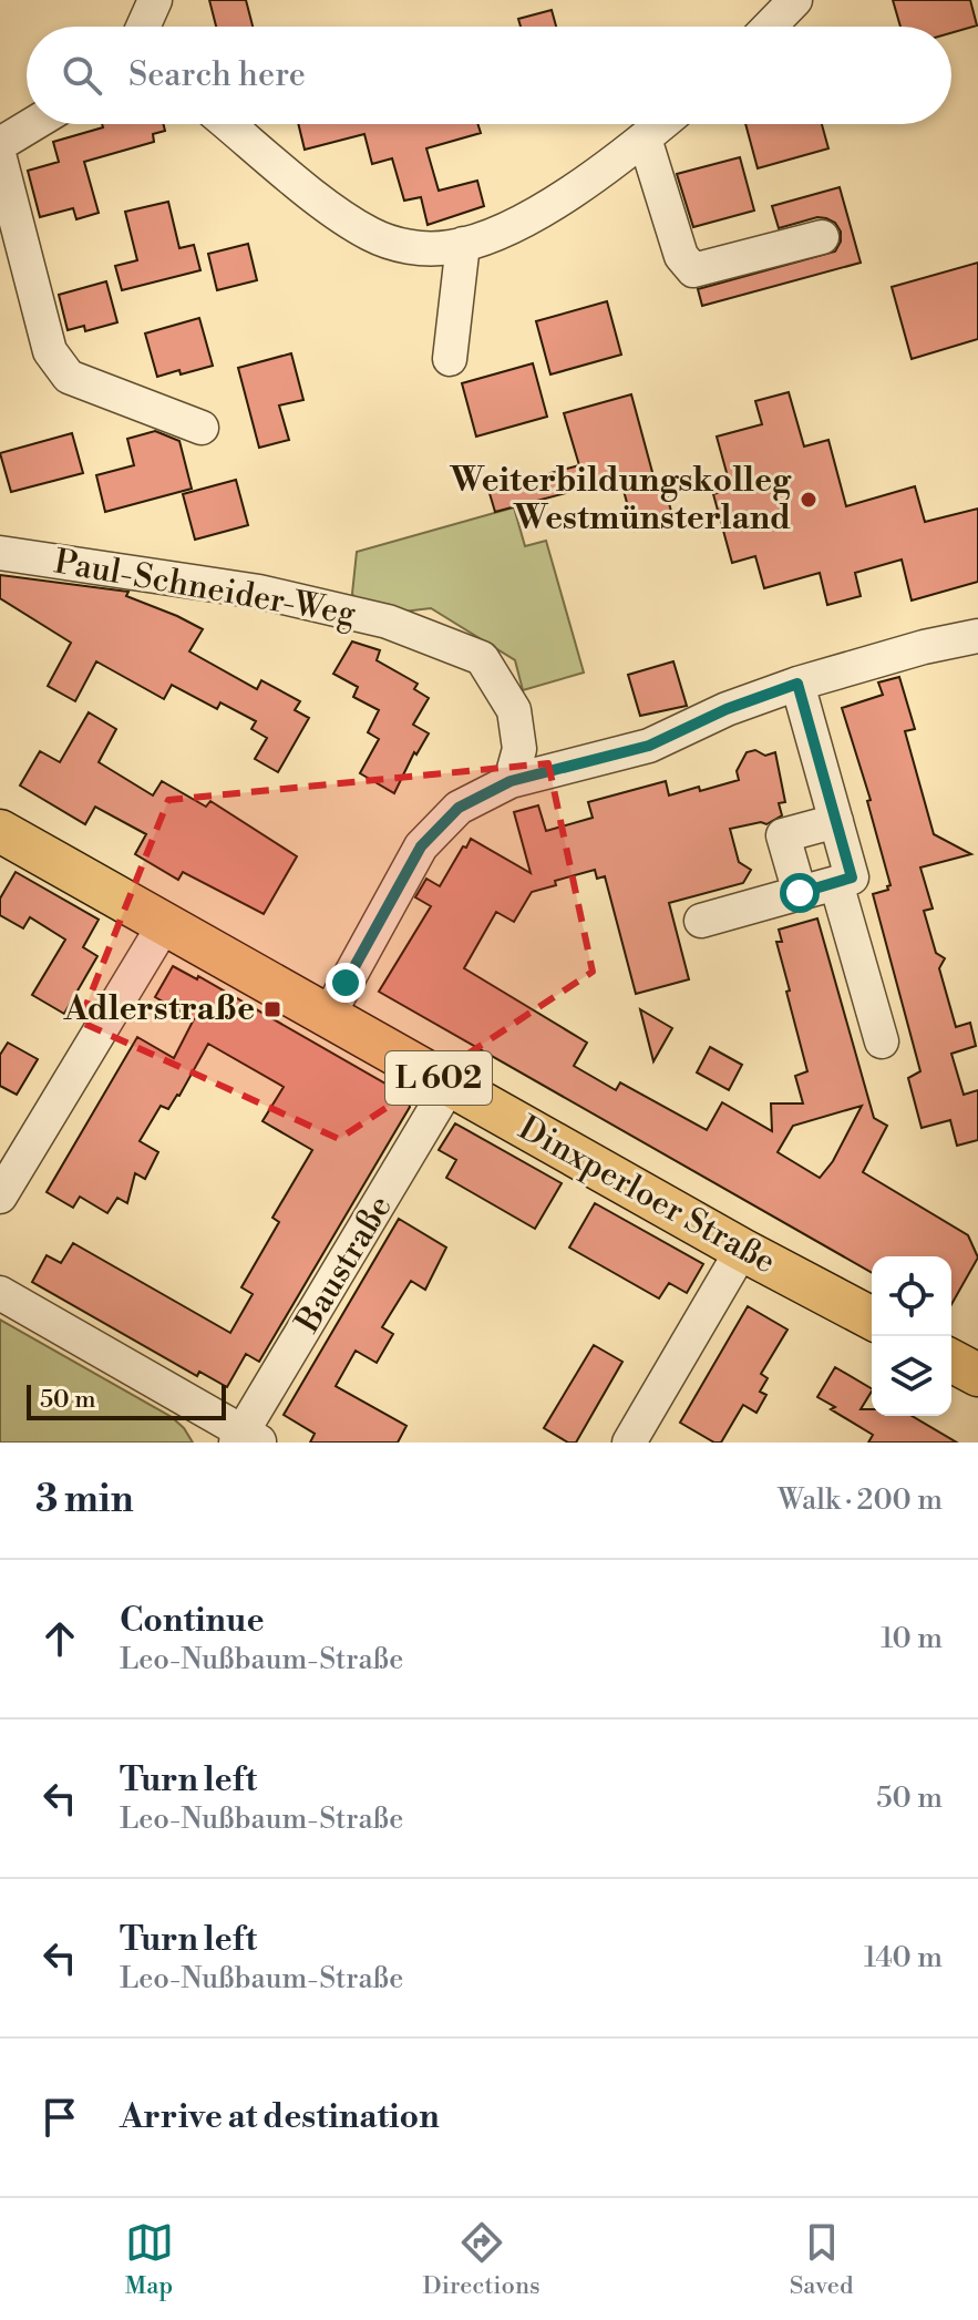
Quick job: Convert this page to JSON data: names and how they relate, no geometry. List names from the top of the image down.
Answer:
{
  "streets": {
    "main road": ["L 602", "Dinxperloer Straße"],
    "street": ["Paul-Schneider-Weg", "Baustraße"]
  },
  "crossings": [
    ["Dinxperloer Straße", "Baustraße"]
  ],
  "places": {
    "other": ["Weiterbildungskolleg Westmünsterland"],
    "transit": ["Adlerstraße"]
  },
  "scale_bar": "50 m",
  "page": {
    "search": "Search here",
    "scale": "50 m",
    "heading": ["3 min", "Walk · 200 m"],
    "list": [
      ["Continue", "Leo-Nußbaum-Straße", "10 m"],
      ["Turn left", "Leo-Nußbaum-Straße", "50 m"],
      ["Turn left", "Leo-Nußbaum-Straße", "140 m"],
      "Arrive at destination"
    ],
    "nav": ["Map", "Directions", "Saved"]
  }
}
